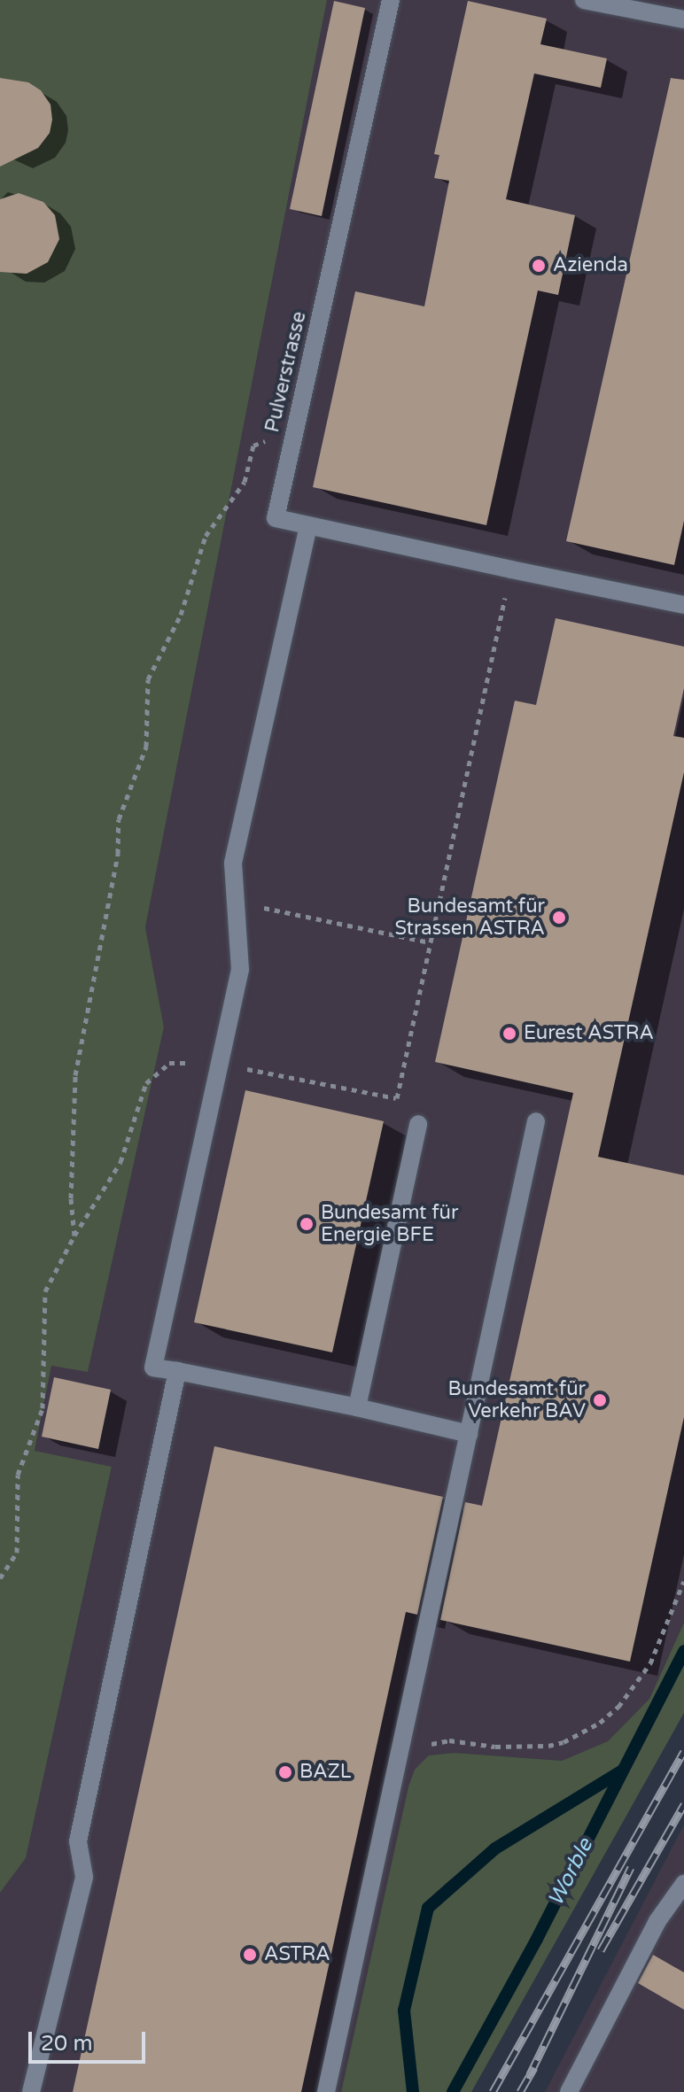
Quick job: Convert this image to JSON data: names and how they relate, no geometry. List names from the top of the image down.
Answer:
{
  "streets": {
    "street": ["Pulverstrasse"]
  },
  "water": ["Worble"],
  "places": [
    "Azienda",
    "Bundesamt für Strassen ASTRA",
    "Eurest ASTRA",
    "Bundesamt für Energie BFE",
    "Bundesamt für Verkehr BAV",
    "BAZL",
    "ASTRA"
  ],
  "scale_bar": "20 m"
}
